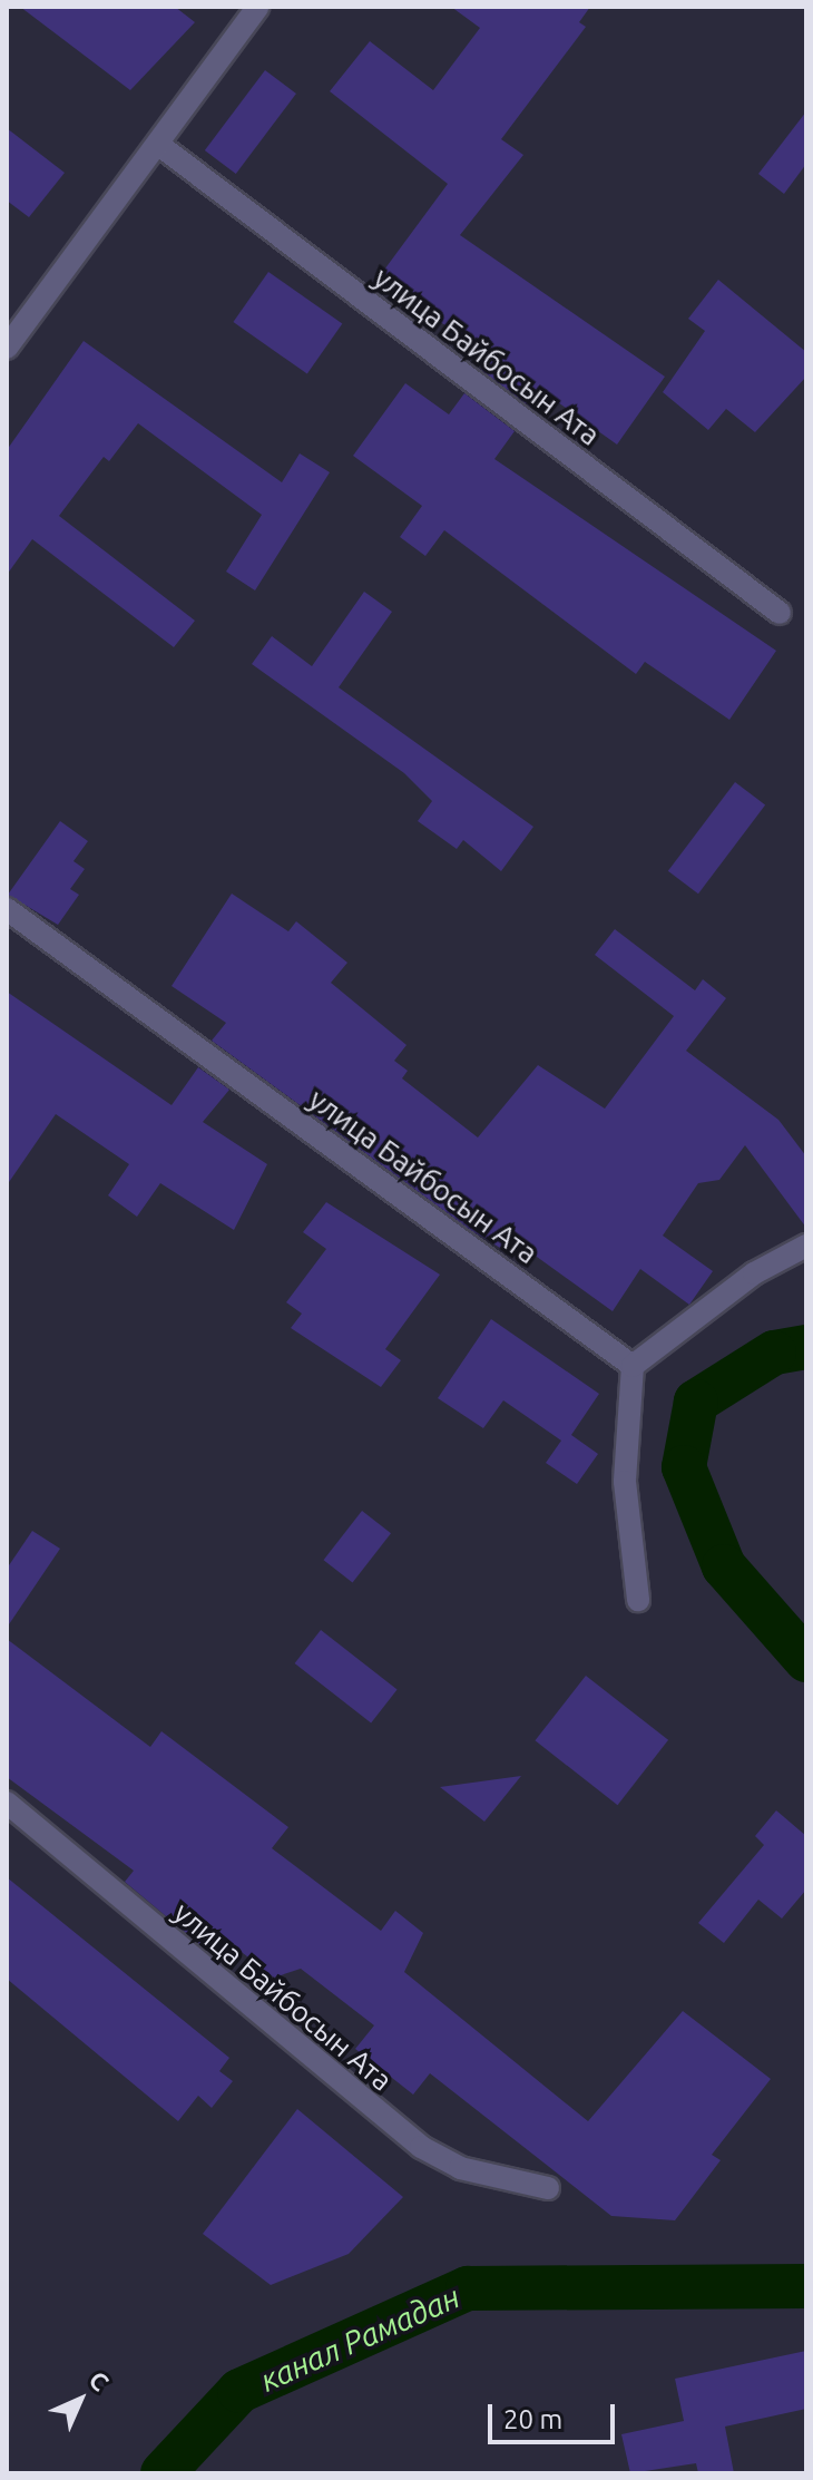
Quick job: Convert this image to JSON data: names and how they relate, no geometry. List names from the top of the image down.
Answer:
{
  "streets": {
    "street": ["улица Байбосын Ата"]
  },
  "water": ["канал Рамадан"],
  "scale_bar": "20 m",
  "north": "top right"
}
